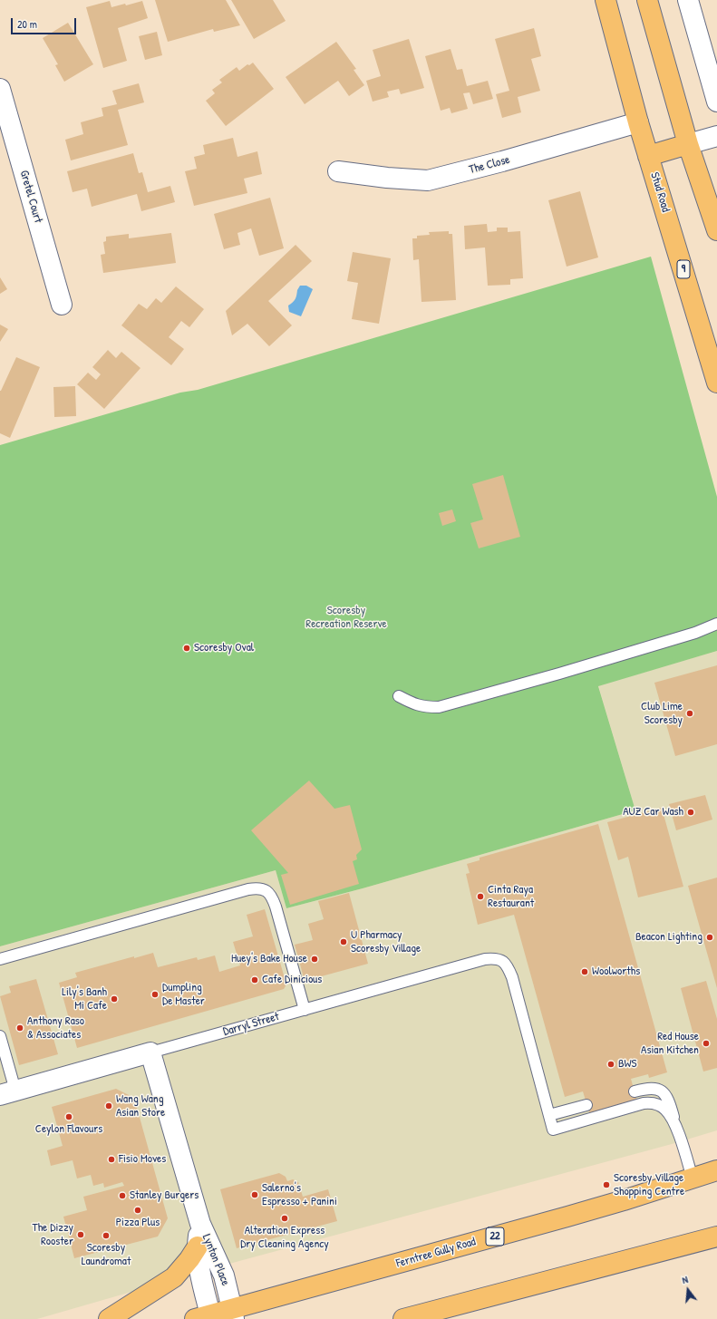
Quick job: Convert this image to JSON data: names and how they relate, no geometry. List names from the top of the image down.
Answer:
{
  "streets": {
    "main road": [
      "Stud Road",
      "9",
      "22",
      "Ferntree Gully Road"
    ],
    "street": [
      "The Close",
      "Gretel Court",
      "Darryl Street",
      "Lynton Place"
    ]
  },
  "crossings": [
    ["The Close", "Stud Road"],
    ["Darryl Street", "Lynton Place"],
    ["Ferntree Gully Road", "Lynton Place"]
  ],
  "parks": ["Scoresby Recreation Reserve"],
  "places": [
    "Scoresby Oval",
    "Club Lime Scoresby",
    "AUZ Car Wash",
    "Cinta Raya Restaurant",
    "Beacon Lighting",
    "U Pharmacy Scoresby Village",
    "Huey's Bake House",
    "Woolworths",
    "Cafe Dinicious",
    "Dumpling De Master",
    "Lily's Banh Mi Cafe",
    "Anthony Raso & Associates",
    "Red House Asian Kitchen",
    "BWS",
    "Wang Wang Asian Store",
    "Ceylon Flavours",
    "Fisio Moves",
    "Scoresby Village Shopping Centre",
    "Salerno's Espresso + Panini",
    "Stanley Burgers",
    "Pizza Plus",
    "Alteration Express Dry Cleaning Agency",
    "The Dizzy Rooster",
    "Scoresby Laundromat"
  ],
  "scale_bar": "20 m",
  "north": "top"
}
